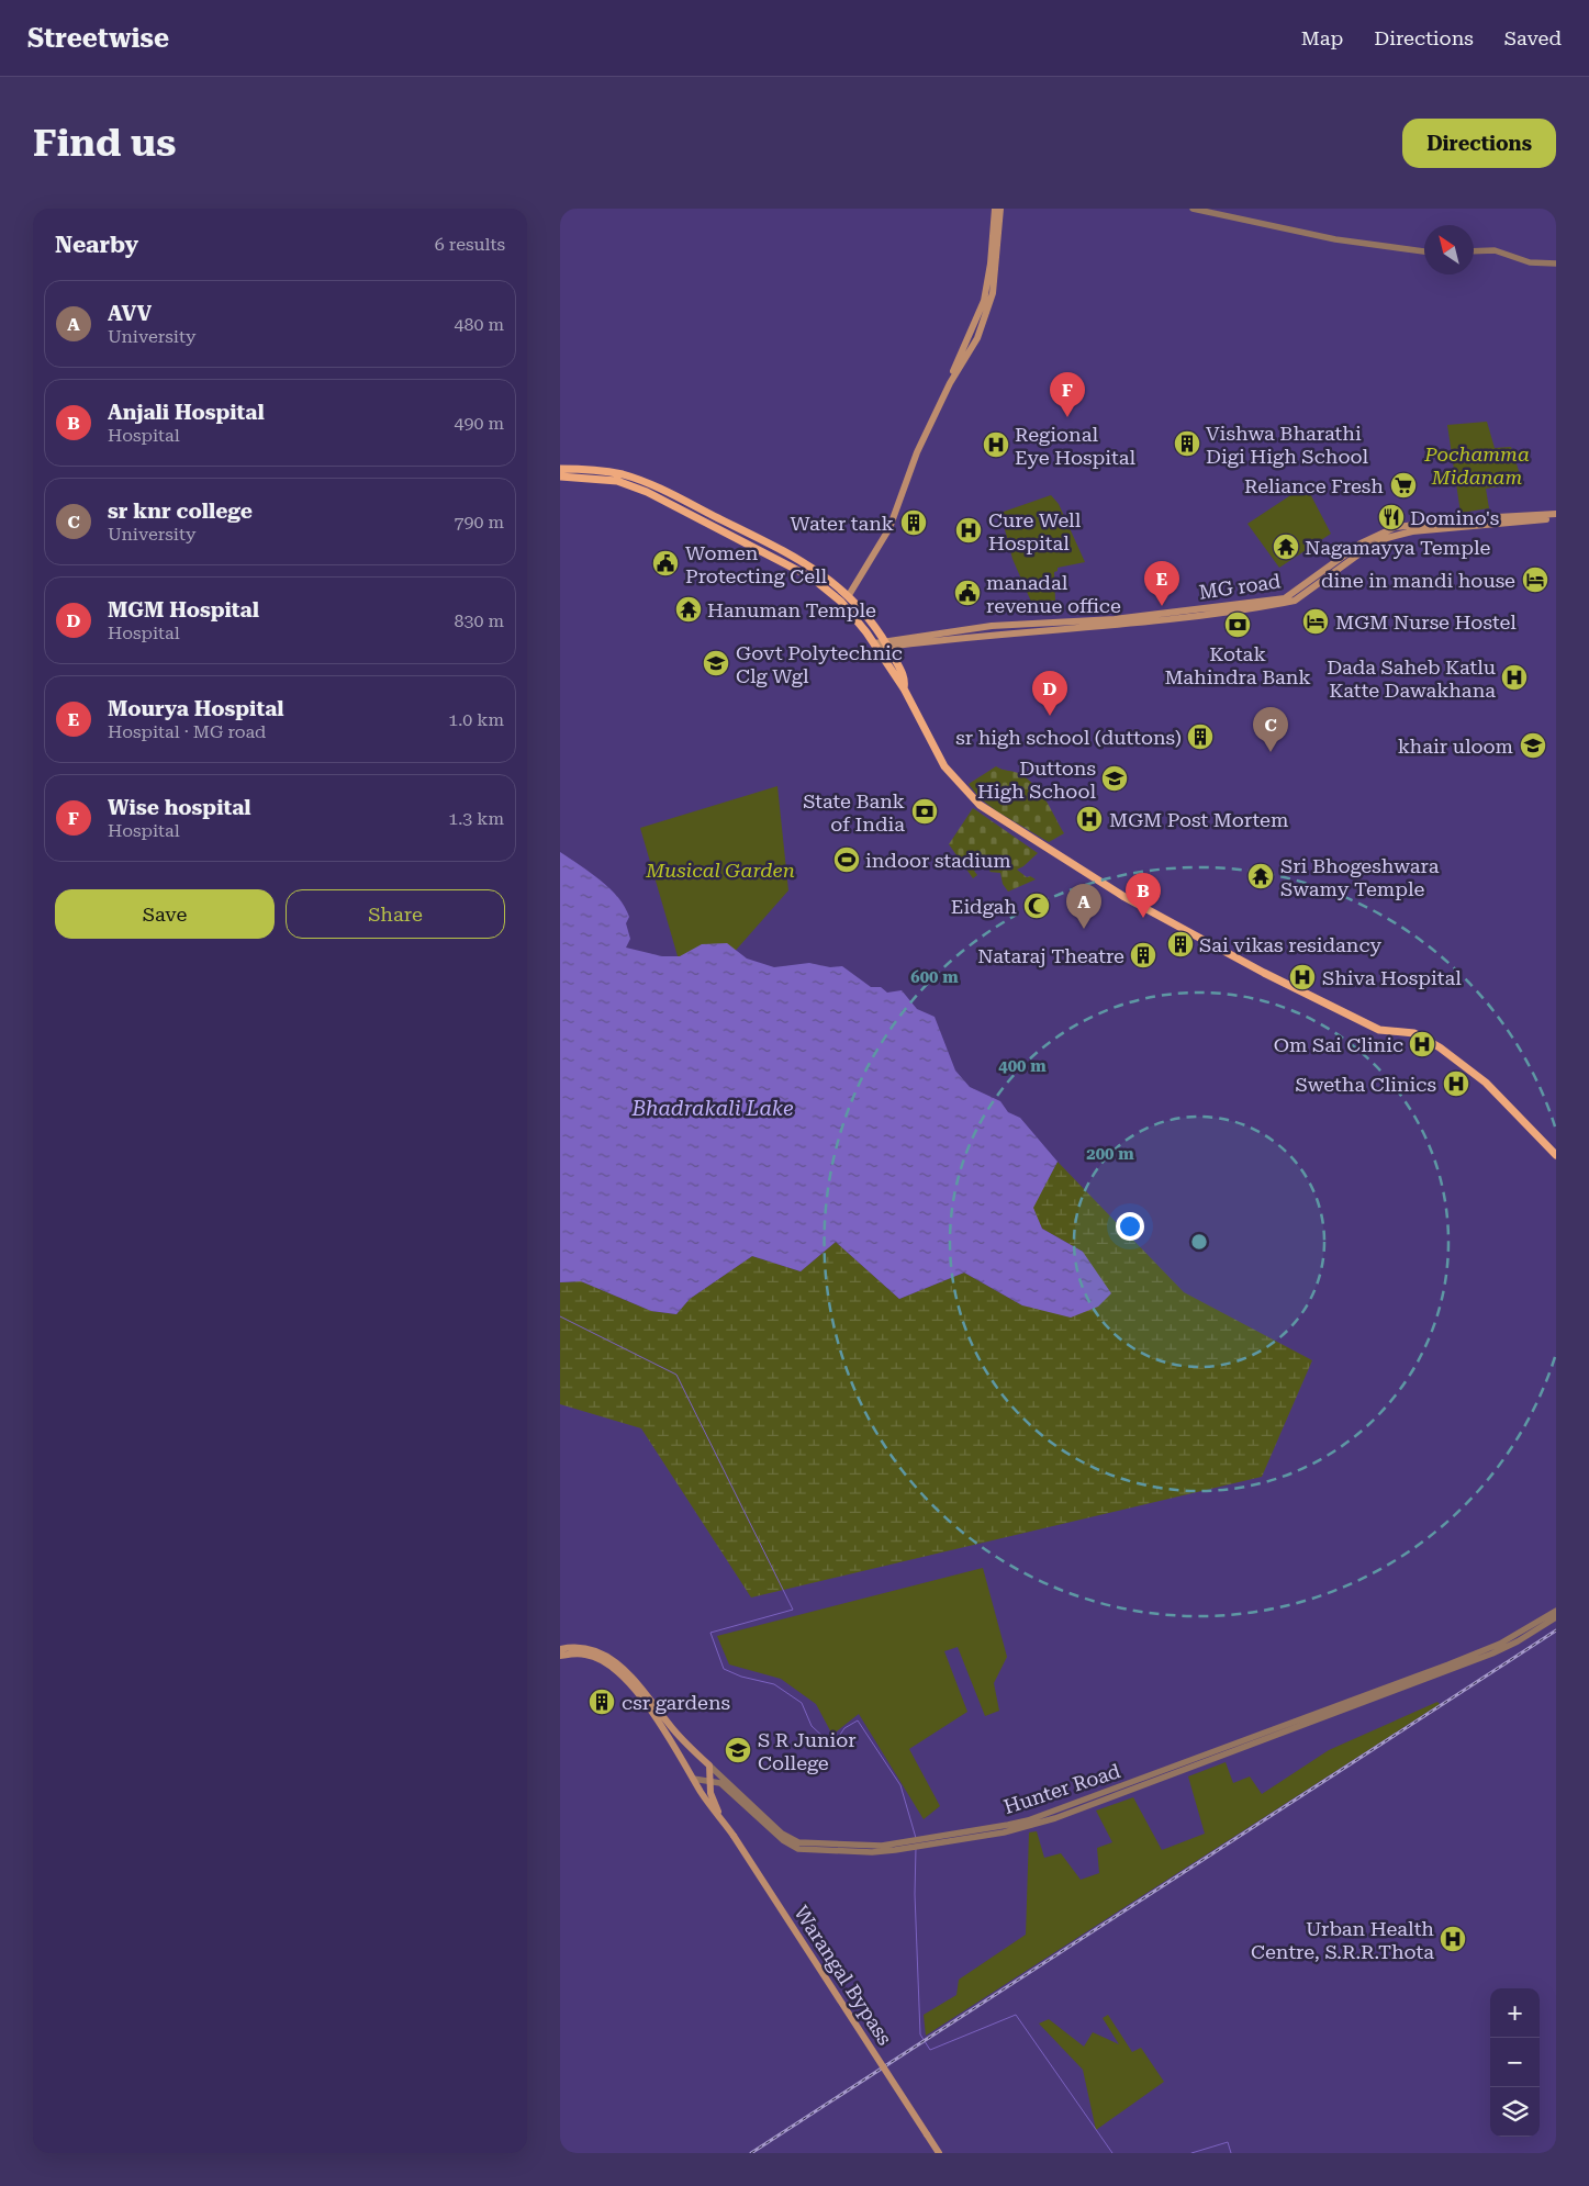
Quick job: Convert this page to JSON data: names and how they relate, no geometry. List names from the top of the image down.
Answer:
{
  "streets": {
    "main road": ["MG road", "Hunter Road", "Warangal Bypass"]
  },
  "crossings": [
    ["Hunter Road", "Warangal Bypass"]
  ],
  "water": ["Bhadrakali Lake"],
  "parks": ["Pochamma Midanam", "Musical Garden"],
  "places": {
    "building": [
      "Vishwa Bharathi Digi High School",
      "Water tank",
      "sr high school (duttons)",
      "Sai vikas residancy",
      "Nataraj Theatre",
      "csr gardens"
    ],
    "hospital": [
      "Regional Eye Hospital",
      "Cure Well Hospital",
      "Dada Saheb Katlu Katte Dawakhana",
      "MGM Post Mortem",
      "Shiva Hospital",
      "Om Sai Clinic",
      "Swetha Clinics",
      "Urban Health Centre, S.R.R.Thota"
    ],
    "supermarket": ["Reliance Fresh"],
    "restaurant": ["Domino's"],
    "temple": ["Nagamayya Temple", "Hanuman Temple", "Sri Bhogeshwara Swamy Temple"],
    "public building": ["Women Protecting Cell", "manadal revenue office"],
    "hotel": ["dine in mandi house", "MGM Nurse Hostel"],
    "bank": ["Kotak Mahindra Bank", "State Bank of India"],
    "school or university": [
      "Govt Polytechnic Clg Wgl",
      "khair uloom",
      "Duttons High School",
      "S R Junior College"
    ],
    "sports": ["indoor stadium"],
    "mosque": ["Eidgah"]
  },
  "north": "top left",
  "page": {
    "header": "Streetwise",
    "nav": ["Map", "Directions", "Saved"],
    "buttons": [
      "Directions",
      ["Save", "Share"]
    ],
    "title": "Find us",
    "heading": ["Nearby", "6 results"],
    "list": [
      {
        "mark": "A",
        "name": "AVV",
        "note": "University",
        "value": "480 m"
      },
      {
        "mark": "B",
        "name": "Anjali Hospital",
        "note": "Hospital",
        "value": "490 m"
      },
      {
        "mark": "C",
        "name": "sr knr college",
        "note": "University",
        "value": "790 m"
      },
      {
        "mark": "D",
        "name": "MGM Hospital",
        "note": "Hospital",
        "value": "830 m"
      },
      {
        "mark": "E",
        "name": "Mourya Hospital",
        "note": "Hospital · MG road",
        "value": "1.0 km"
      },
      {
        "mark": "F",
        "name": "Wise hospital",
        "note": "Hospital",
        "value": "1.3 km"
      }
    ],
    "pins": [
      "F",
      "E",
      "D",
      "C",
      "B",
      "A"
    ],
    "map_buttons": ["+", "−"]
  },
  "rings": ["600 m", "400 m", "200 m"]
}
